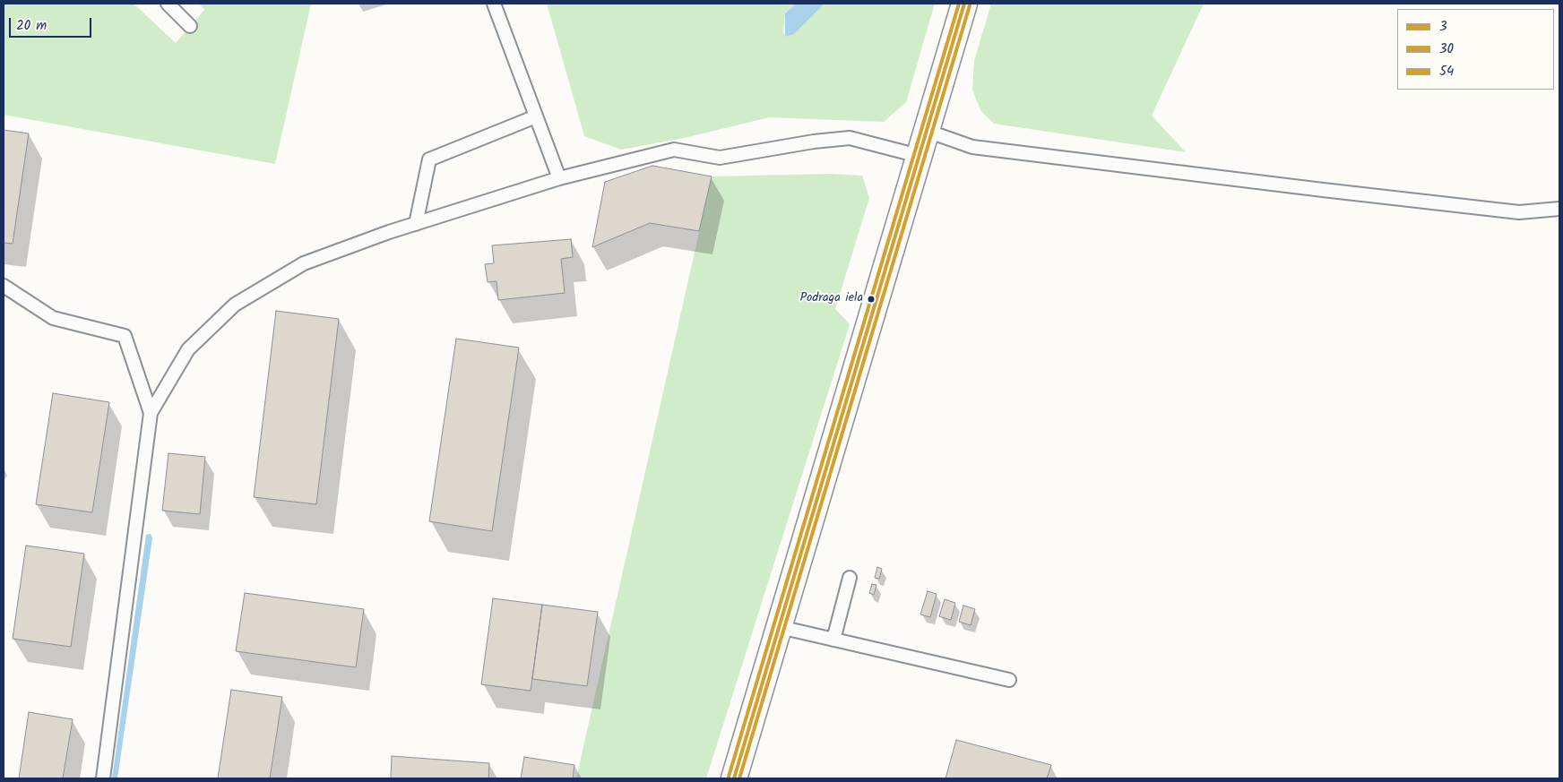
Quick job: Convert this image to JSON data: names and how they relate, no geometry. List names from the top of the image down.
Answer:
{
  "places": ["Podraga iela"],
  "lines": ["transit line 3", "transit line 54", "transit line 30"],
  "legend": ["3", "30", "54"],
  "scale_bar": "20 m"
}
